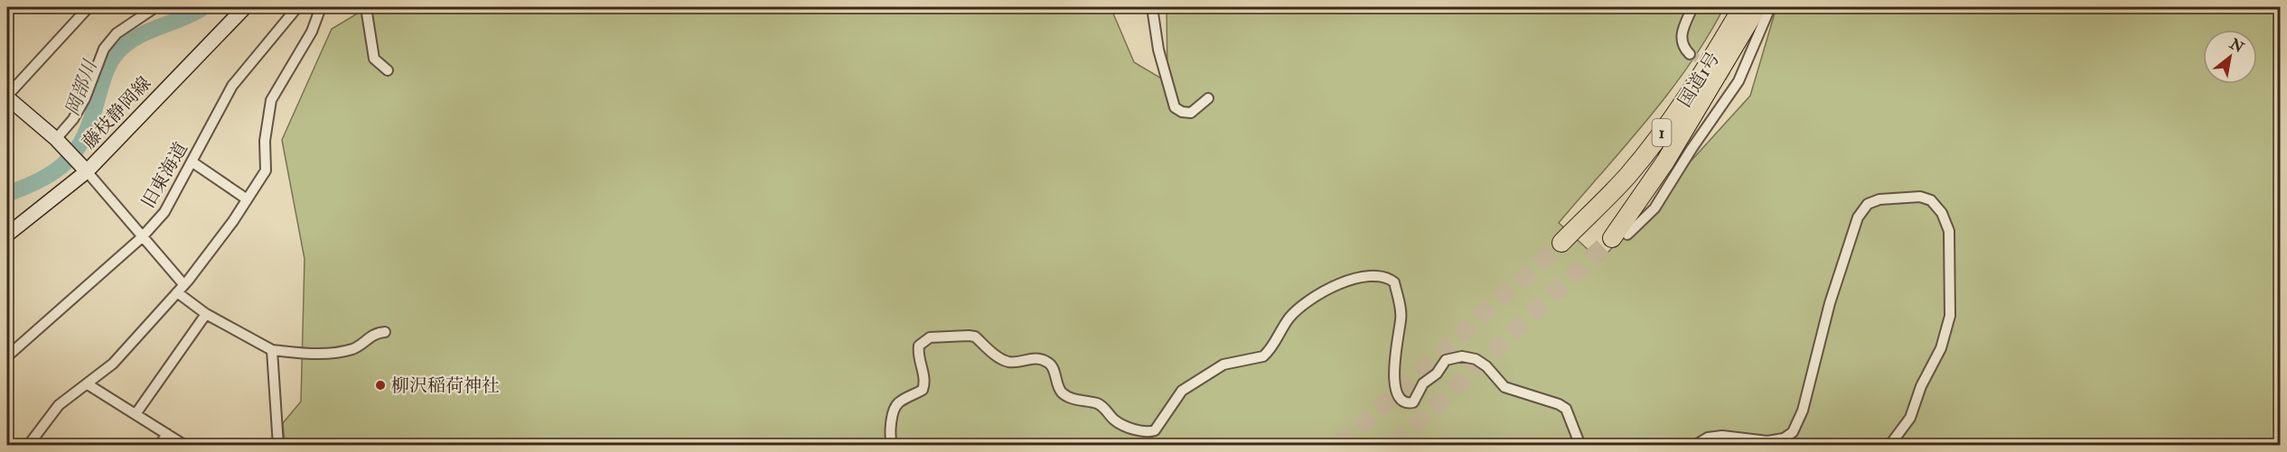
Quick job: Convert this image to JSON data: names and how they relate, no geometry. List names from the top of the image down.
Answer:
{
  "streets": {
    "highway": ["国道1号", "1"],
    "main road": ["藤枝静岡線"],
    "street": ["旧東海道"]
  },
  "water": ["岡部川"],
  "places": ["柳沢稲荷神社"],
  "north": "top right"
}
